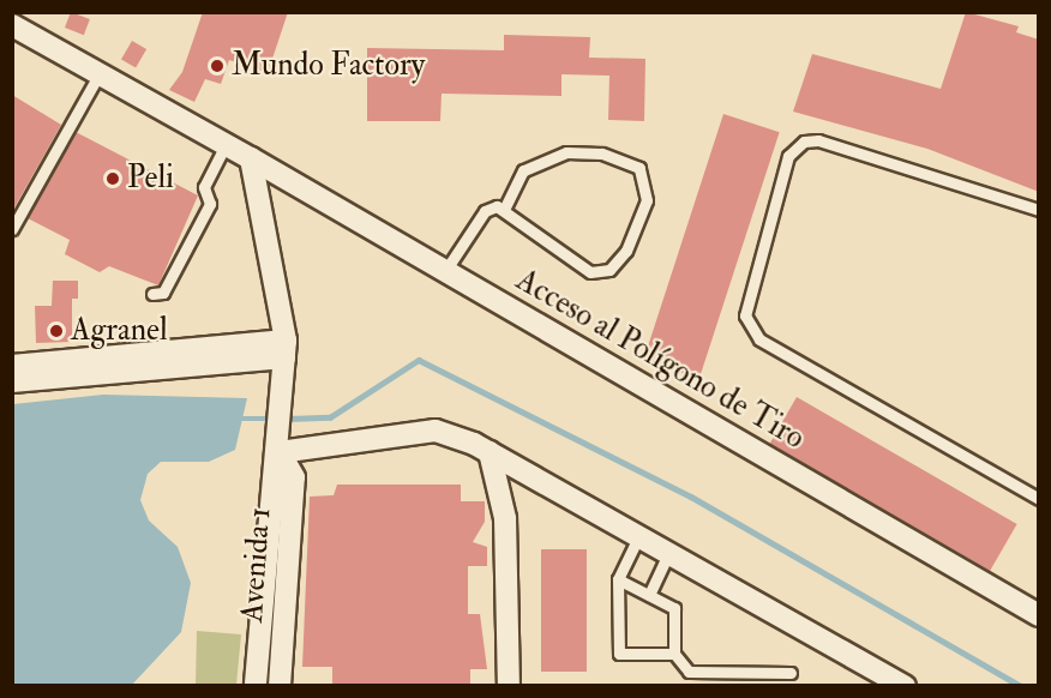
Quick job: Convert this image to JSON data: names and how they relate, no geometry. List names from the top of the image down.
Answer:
{
  "streets": {
    "street": ["Acceso al Polígono de Tiro", "Avenida 1"]
  },
  "places": ["Mundo Factory", "Peli", "Agranel"]
}
